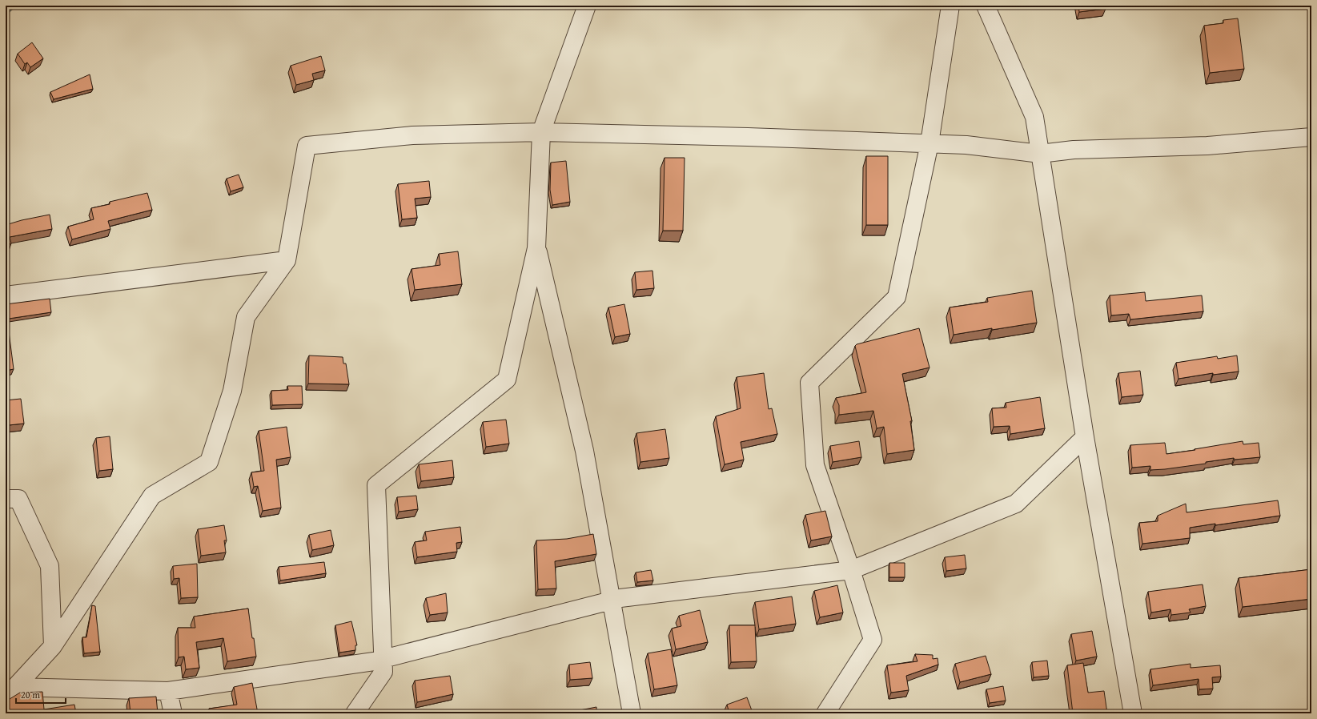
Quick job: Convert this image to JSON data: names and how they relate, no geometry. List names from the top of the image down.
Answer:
{
  "scale_bar": "20 m"
}
